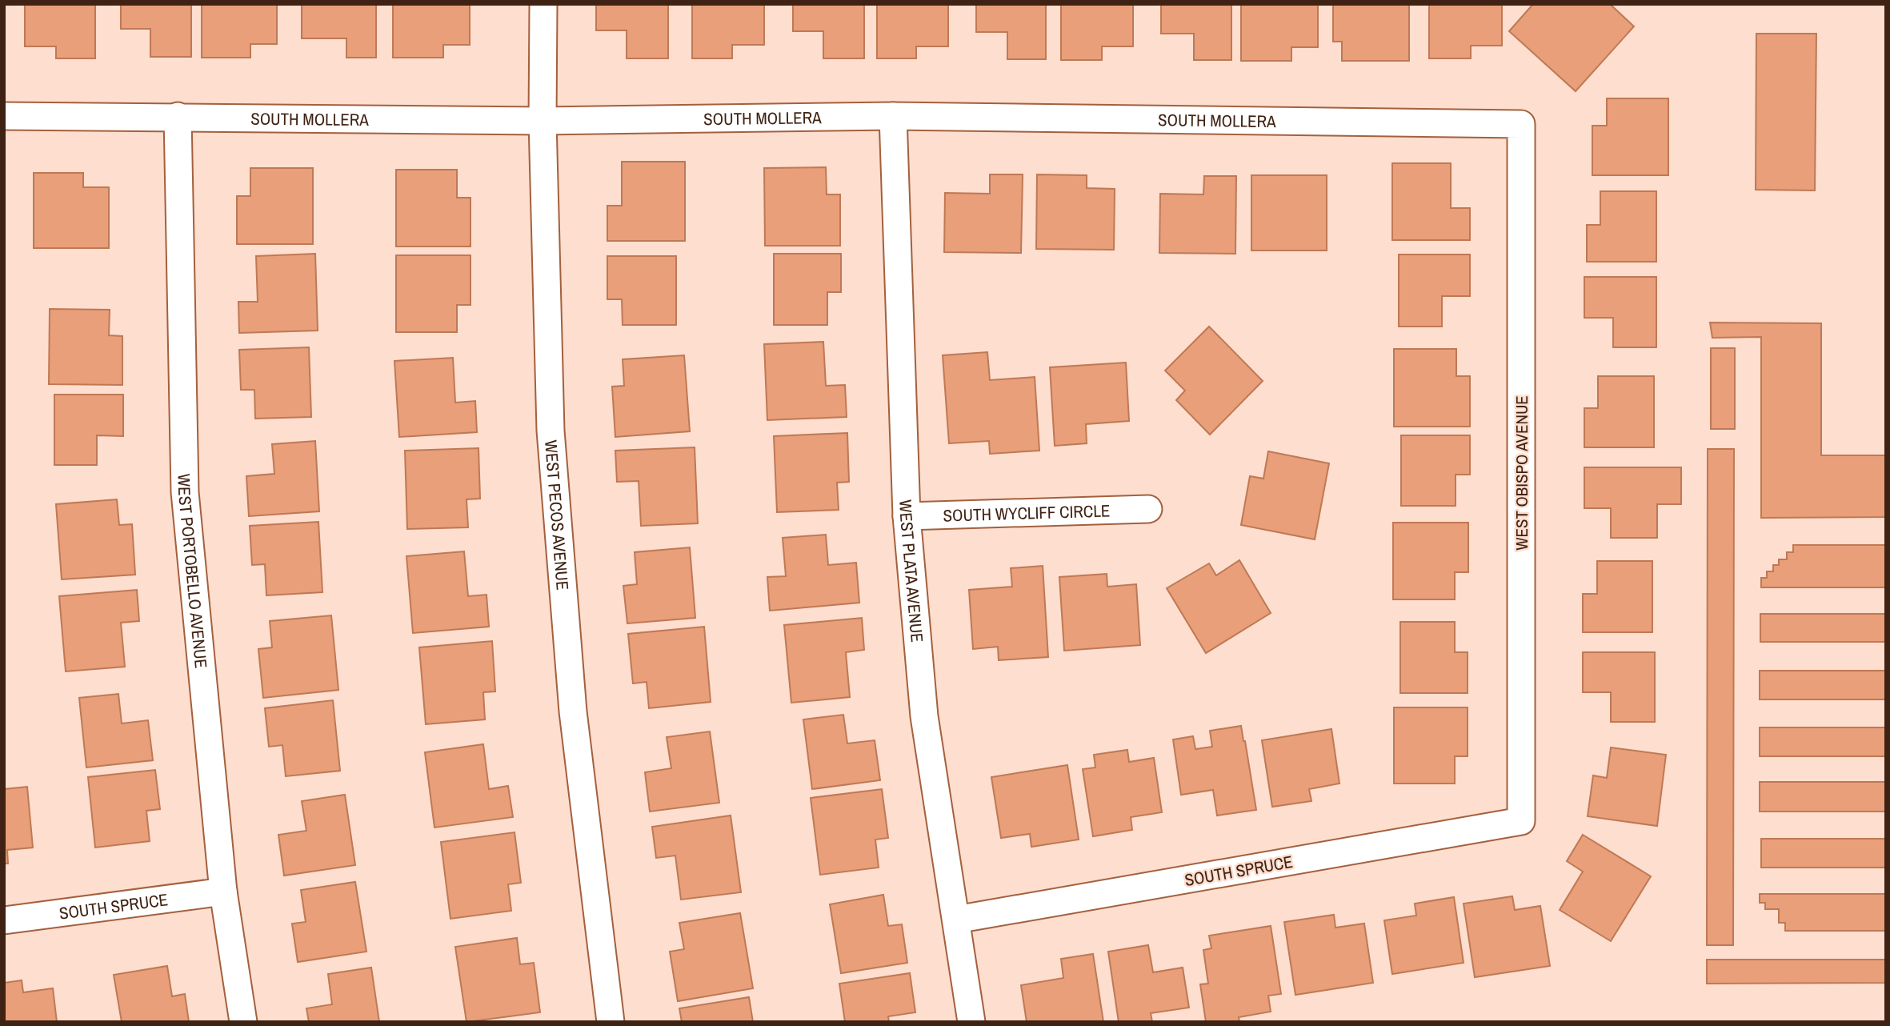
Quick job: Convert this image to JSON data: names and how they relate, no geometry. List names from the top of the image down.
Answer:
{
  "streets": {
    "street": [
      "SOUTH MOLLERA",
      "WEST OBISPO AVENUE",
      "SOUTH WYCLIFF CIRCLE",
      "WEST PECOS AVENUE",
      "WEST PORTOBELLO AVENUE",
      "WEST PLATA AVENUE",
      "SOUTH SPRUCE"
    ]
  },
  "crossings": [
    ["SOUTH MOLLERA", "WEST OBISPO AVENUE"],
    ["SOUTH MOLLERA", "WEST PECOS AVENUE"],
    ["SOUTH MOLLERA", "WEST PORTOBELLO AVENUE"],
    ["SOUTH MOLLERA", "WEST PLATA AVENUE"],
    ["WEST OBISPO AVENUE", "SOUTH SPRUCE"],
    ["SOUTH WYCLIFF CIRCLE", "WEST PLATA AVENUE"],
    ["WEST PORTOBELLO AVENUE", "SOUTH SPRUCE"],
    ["WEST PLATA AVENUE", "SOUTH SPRUCE"]
  ]
}
